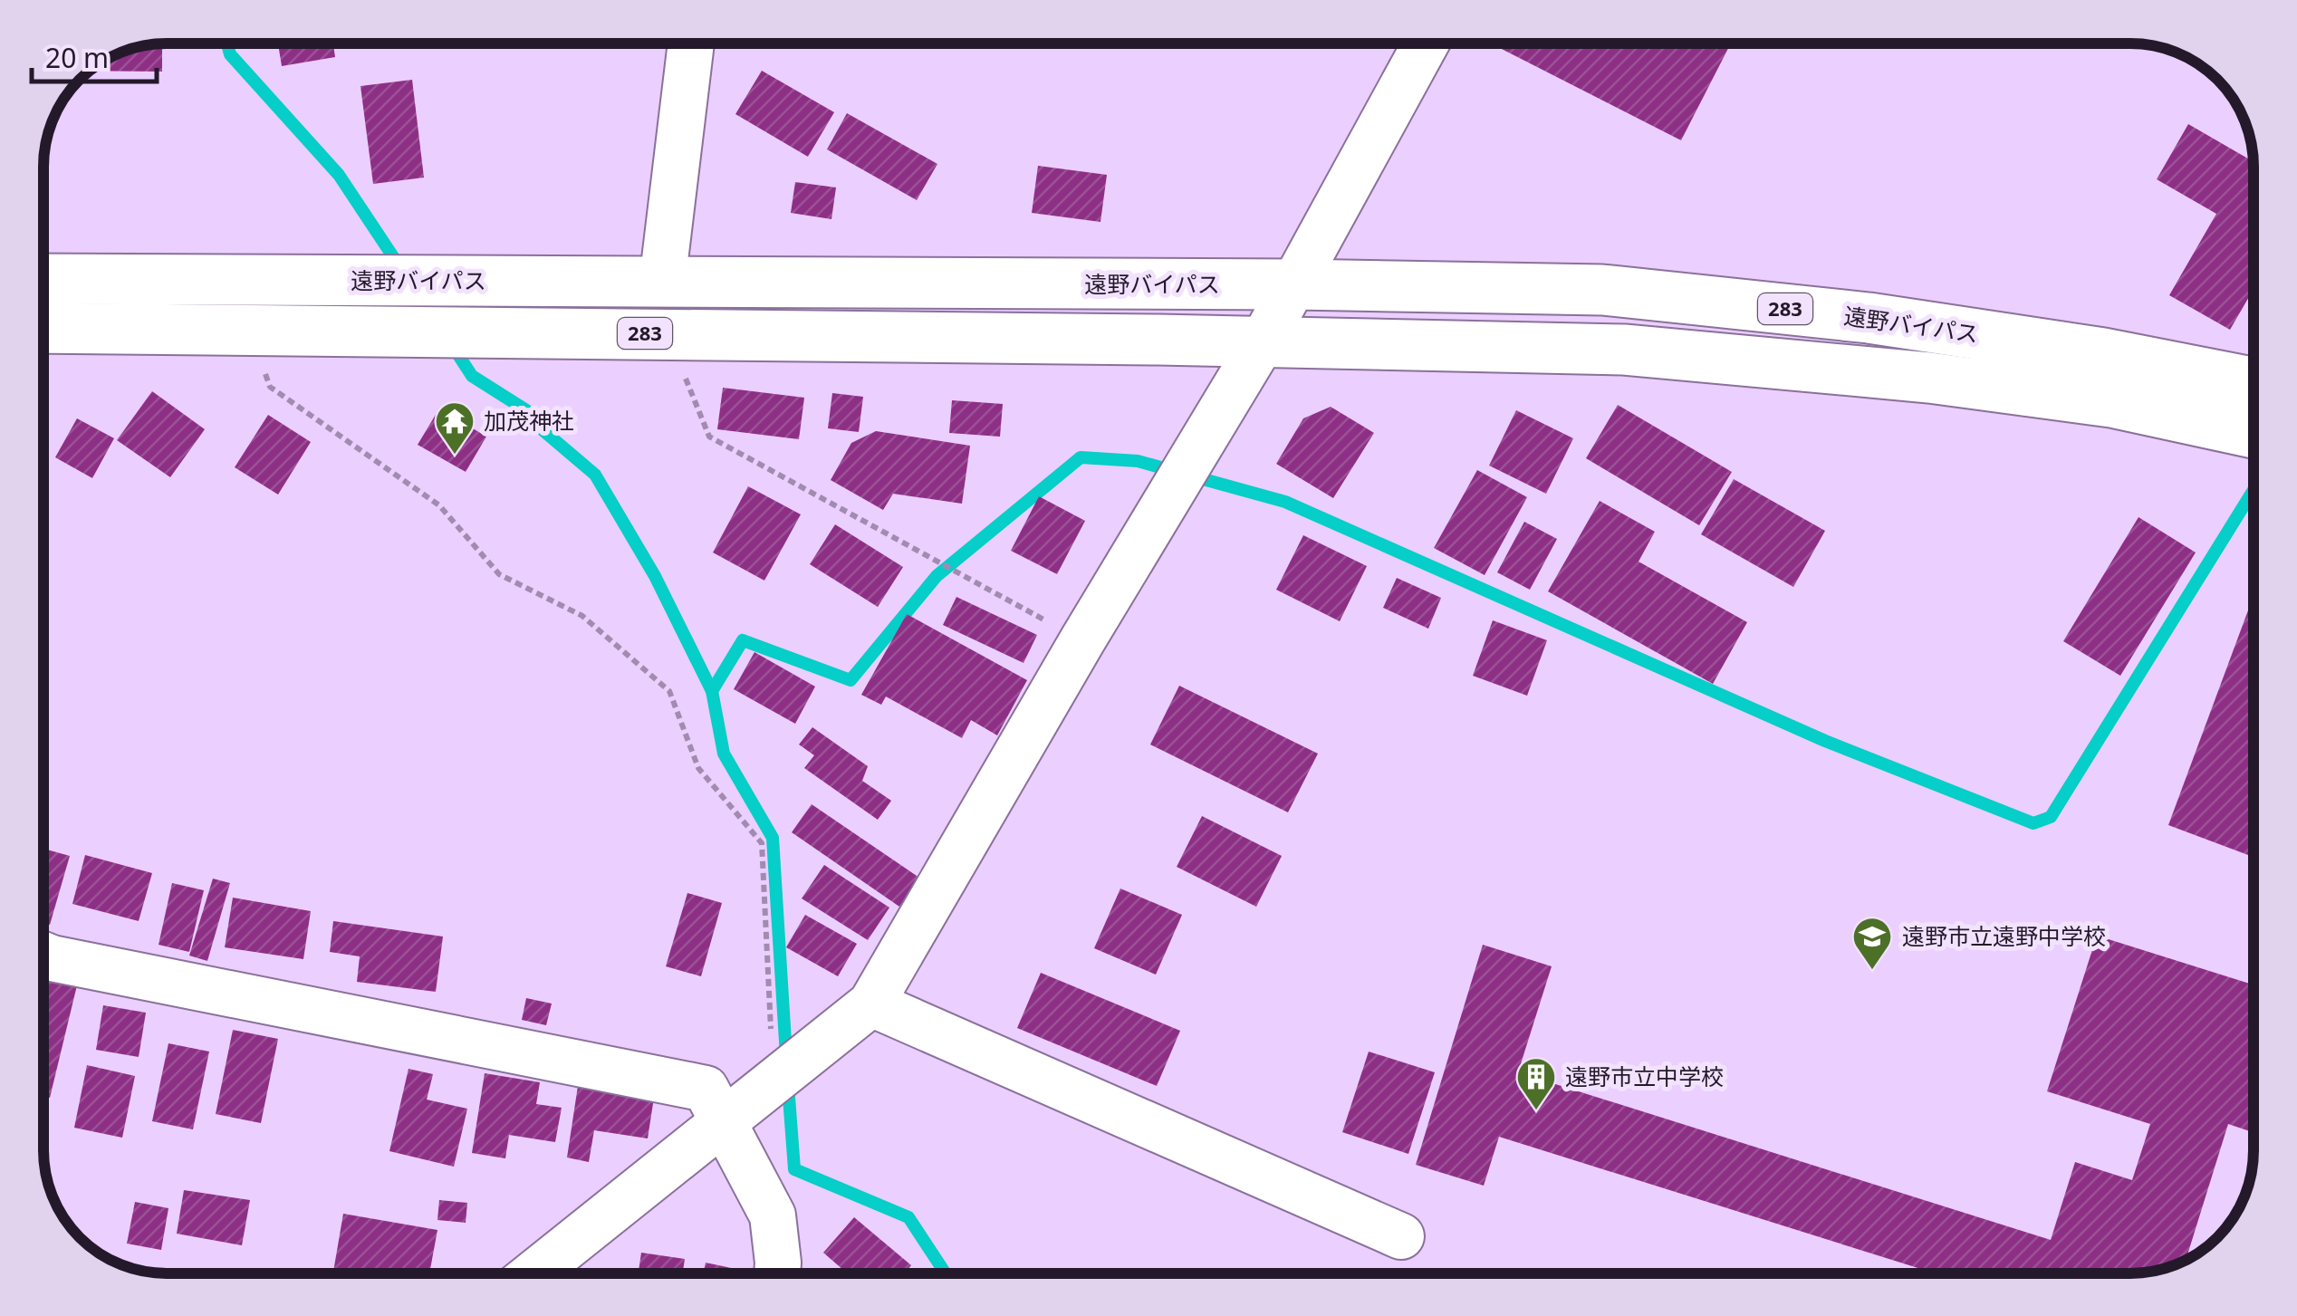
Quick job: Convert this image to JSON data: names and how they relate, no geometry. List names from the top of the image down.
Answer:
{
  "streets": {
    "highway": ["遠野バイパス", "283"]
  },
  "places": {
    "temple": ["加茂神社"],
    "school or university": ["遠野市立遠野中学校"],
    "building": ["遠野市立中学校"]
  },
  "scale_bar": "20 m"
}
